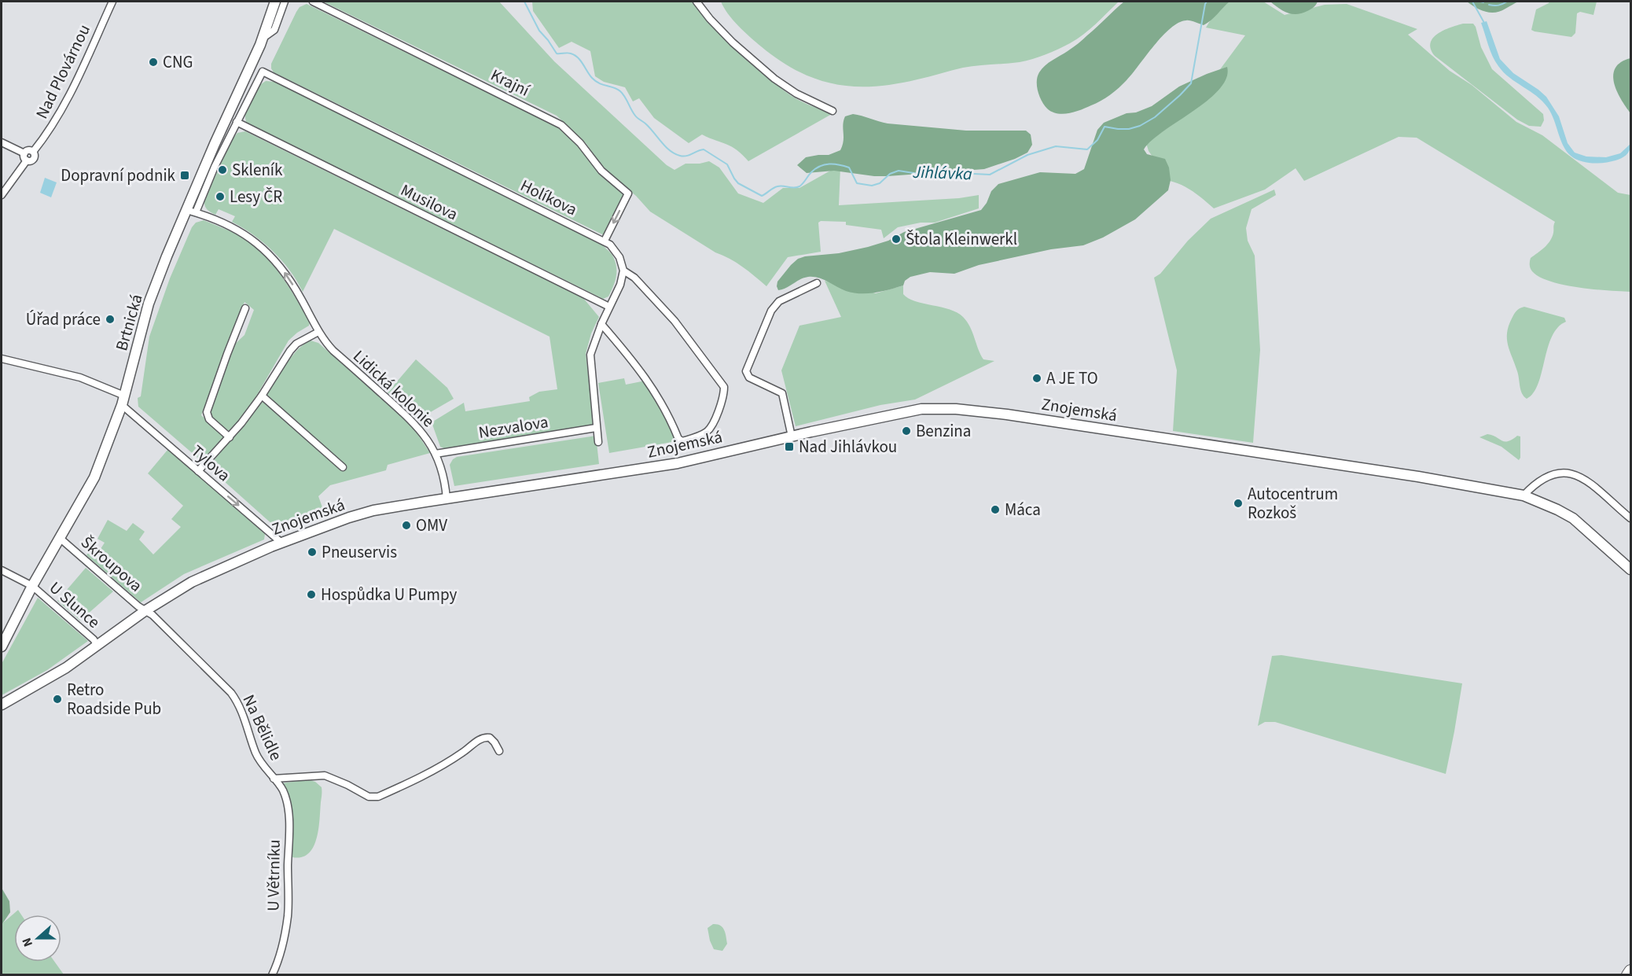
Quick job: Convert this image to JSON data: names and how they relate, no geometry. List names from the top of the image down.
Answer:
{
  "streets": {
    "main road": ["Brtnická", "Znojemská"],
    "street": [
      "Nad Plovárnou",
      "Krajní",
      "Holíkova",
      "Musilova",
      "Lidická kolonie",
      "Nezvalova",
      "Tylova",
      "Škroupova",
      "U Slunce",
      "Na Bělidle",
      "U Větrníku"
    ]
  },
  "crossings": [
    ["Krajní", "Holíkova"],
    ["Holíkova", "Brtnická"],
    ["Musilova", "Brtnická"],
    ["Brtnická", "Lidická kolonie"],
    ["Brtnická", "Tylova"],
    ["Brtnická", "Škroupova"],
    ["Brtnická", "U Slunce"],
    ["Lidická kolonie", "Znojemská"],
    ["Lidická kolonie", "Nezvalova"],
    ["Znojemská", "Tylova"],
    ["Znojemská", "Škroupova"],
    ["Znojemská", "U Slunce"],
    ["Znojemská", "Na Bělidle"],
    ["Škroupova", "Na Bělidle"],
    ["Na Bělidle", "U Větrníku"]
  ],
  "one_way": ["Krajní", "Lidická kolonie"],
  "water": ["Jihlávka"],
  "places": {
    "other": [
      "CNG",
      "Skleník",
      "Lesy ČR",
      "Štola Kleinwerkl",
      "Úřad práce",
      "A JE TO",
      "Benzina",
      "Autocentrum Rozkoš",
      "Máca",
      "OMV",
      "Pneuservis",
      "Hospůdka U Pumpy",
      "Retro Roadside Pub"
    ],
    "transit": ["Dopravní podnik", "Nad Jihlávkou"]
  },
  "north": "left"
}
